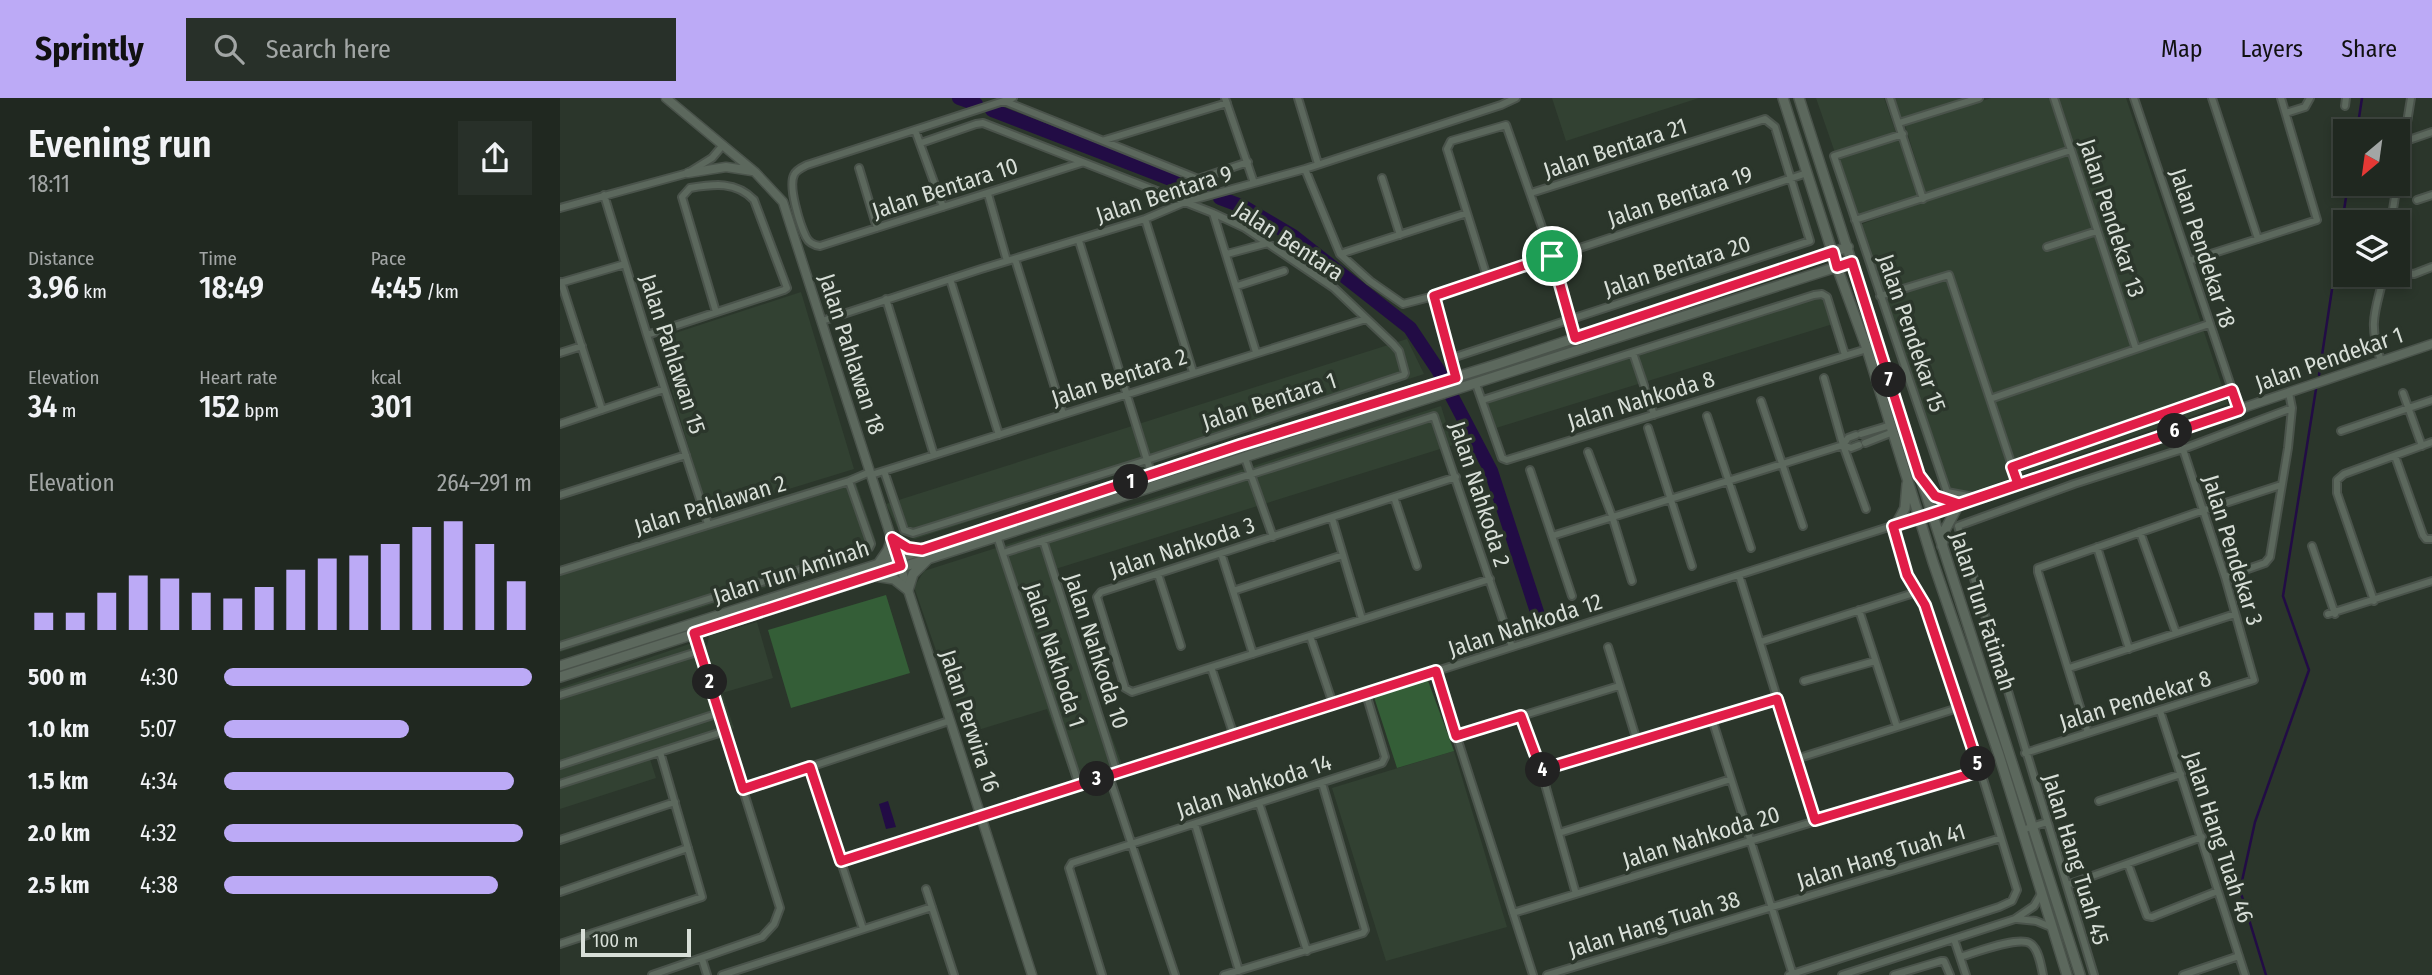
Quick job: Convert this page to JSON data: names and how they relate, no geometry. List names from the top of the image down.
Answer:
{
  "streets": {
    "main road": ["Jalan Tun Aminah", "Jalan Tun Fatimah"],
    "street": [
      "Jalan Bentara 21",
      "Jalan Bentara 10",
      "Jalan Bentara 9",
      "Jalan Bentara 19",
      "Jalan Pendekar 13",
      "Jalan Bentara",
      "Jalan Pendekar 18",
      "Jalan Bentara 20",
      "Jalan Pendekar 15",
      "Jalan Pahlawan 15",
      "Jalan Pahlawan 18",
      "Jalan Pendekar 1",
      "Jalan Bentara 2",
      "Jalan Nahkoda 8",
      "Jalan Bentara 1",
      "Jalan Nahkoda 2",
      "Jalan Pahlawan 2",
      "Jalan Nahkoda 3",
      "Jalan Pendekar 3",
      "Jalan Nahkoda 12",
      "Jalan Nahkoda 10",
      "Jalan Nakhoda 1",
      "Jalan Pendekar 8",
      "Jalan Perwira 16",
      "Jalan Nahkoda 14",
      "Jalan Nahkoda 20",
      "Jalan Hang Tuah 46",
      "Jalan Hang Tuah 41",
      "Jalan Hang Tuah 45",
      "Jalan Hang Tuah 38"
    ]
  },
  "crossings": [
    ["Jalan Bentara 21", "Jalan Bentara 19"],
    ["Jalan Bentara 21", "Jalan Bentara 20"],
    ["Jalan Bentara 10", "Jalan Bentara"],
    ["Jalan Bentara 9", "Jalan Bentara"],
    ["Jalan Bentara 9", "Jalan Pahlawan 18"],
    ["Jalan Bentara 19", "Jalan Bentara 20"],
    ["Jalan Bentara 19", "Jalan Tun Fatimah"],
    ["Jalan Bentara", "Jalan Bentara 2"],
    ["Jalan Bentara", "Jalan Bentara 1"],
    ["Jalan Pendekar 18", "Jalan Pendekar 1"],
    ["Jalan Pendekar 15", "Jalan Pendekar 1"],
    ["Jalan Pahlawan 15", "Jalan Pahlawan 2"],
    ["Jalan Pahlawan 18", "Jalan Bentara 2"],
    ["Jalan Pahlawan 18", "Jalan Pahlawan 2"],
    ["Jalan Pahlawan 18", "Jalan Tun Aminah"],
    ["Jalan Pahlawan 18", "Jalan Perwira 16"],
    ["Jalan Pendekar 1", "Jalan Pendekar 3"],
    ["Jalan Pendekar 1", "Jalan Tun Fatimah"],
    ["Jalan Pendekar 1", "Jalan Nahkoda 12"],
    ["Jalan Bentara 2", "Jalan Bentara 1"],
    ["Jalan Bentara 2", "Jalan Pahlawan 2"],
    ["Jalan Nahkoda 8", "Jalan Tun Aminah"],
    ["Jalan Nahkoda 8", "Jalan Tun Fatimah"],
    ["Jalan Nahkoda 2", "Jalan Nahkoda 3"],
    ["Jalan Nahkoda 2", "Jalan Nahkoda 12"],
    ["Jalan Nahkoda 2", "Jalan Nahkoda 10"],
    ["Jalan Nahkoda 2", "Jalan Nakhoda 1"],
    ["Jalan Pendekar 3", "Jalan Pendekar 8"],
    ["Jalan Pendekar 3", "Jalan Hang Tuah 45"],
    ["Jalan Tun Aminah", "Jalan Tun Fatimah"],
    ["Jalan Tun Aminah", "Jalan Nakhoda 1"],
    ["Jalan Tun Aminah", "Jalan Perwira 16"],
    ["Jalan Tun Fatimah", "Jalan Nahkoda 12"],
    ["Jalan Nahkoda 12", "Jalan Nahkoda 10"],
    ["Jalan Nahkoda 12", "Jalan Nakhoda 1"],
    ["Jalan Nahkoda 12", "Jalan Perwira 16"],
    ["Jalan Nahkoda 12", "Jalan Nahkoda 14"],
    ["Jalan Pendekar 8", "Jalan Hang Tuah 46"],
    ["Jalan Pendekar 8", "Jalan Hang Tuah 45"],
    ["Jalan Hang Tuah 41", "Jalan Hang Tuah 38"]
  ],
  "scale_bar": "100 m",
  "north": "bottom left",
  "page": {
    "header": "Sprintly",
    "search": "Search here",
    "nav": ["Map", "Layers", "Share"],
    "heading": ["Evening run", "18:11"],
    "stats": [
      ["Distance", "3.96 km"],
      ["Time", "18:49"],
      ["Pace", "4:45 /km"],
      ["Elevation", "34 m"],
      ["Heart rate", "152 bpm"],
      ["kcal", "301"]
    ],
    "pins": [
      "7",
      "6",
      "1",
      "2",
      "5",
      "4",
      "3"
    ],
    "chart": ["Elevation", "264–291 m"],
    "list": [
      {
        "name": "500 m",
        "note": "4:30"
      },
      {
        "name": "1.0 km",
        "note": "5:07"
      },
      {
        "name": "1.5 km",
        "note": "4:34"
      },
      {
        "name": "2.0 km",
        "note": "4:32"
      },
      {
        "name": "2.5 km",
        "note": "4:38"
      }
    ],
    "scale": "100 m"
  }
}
